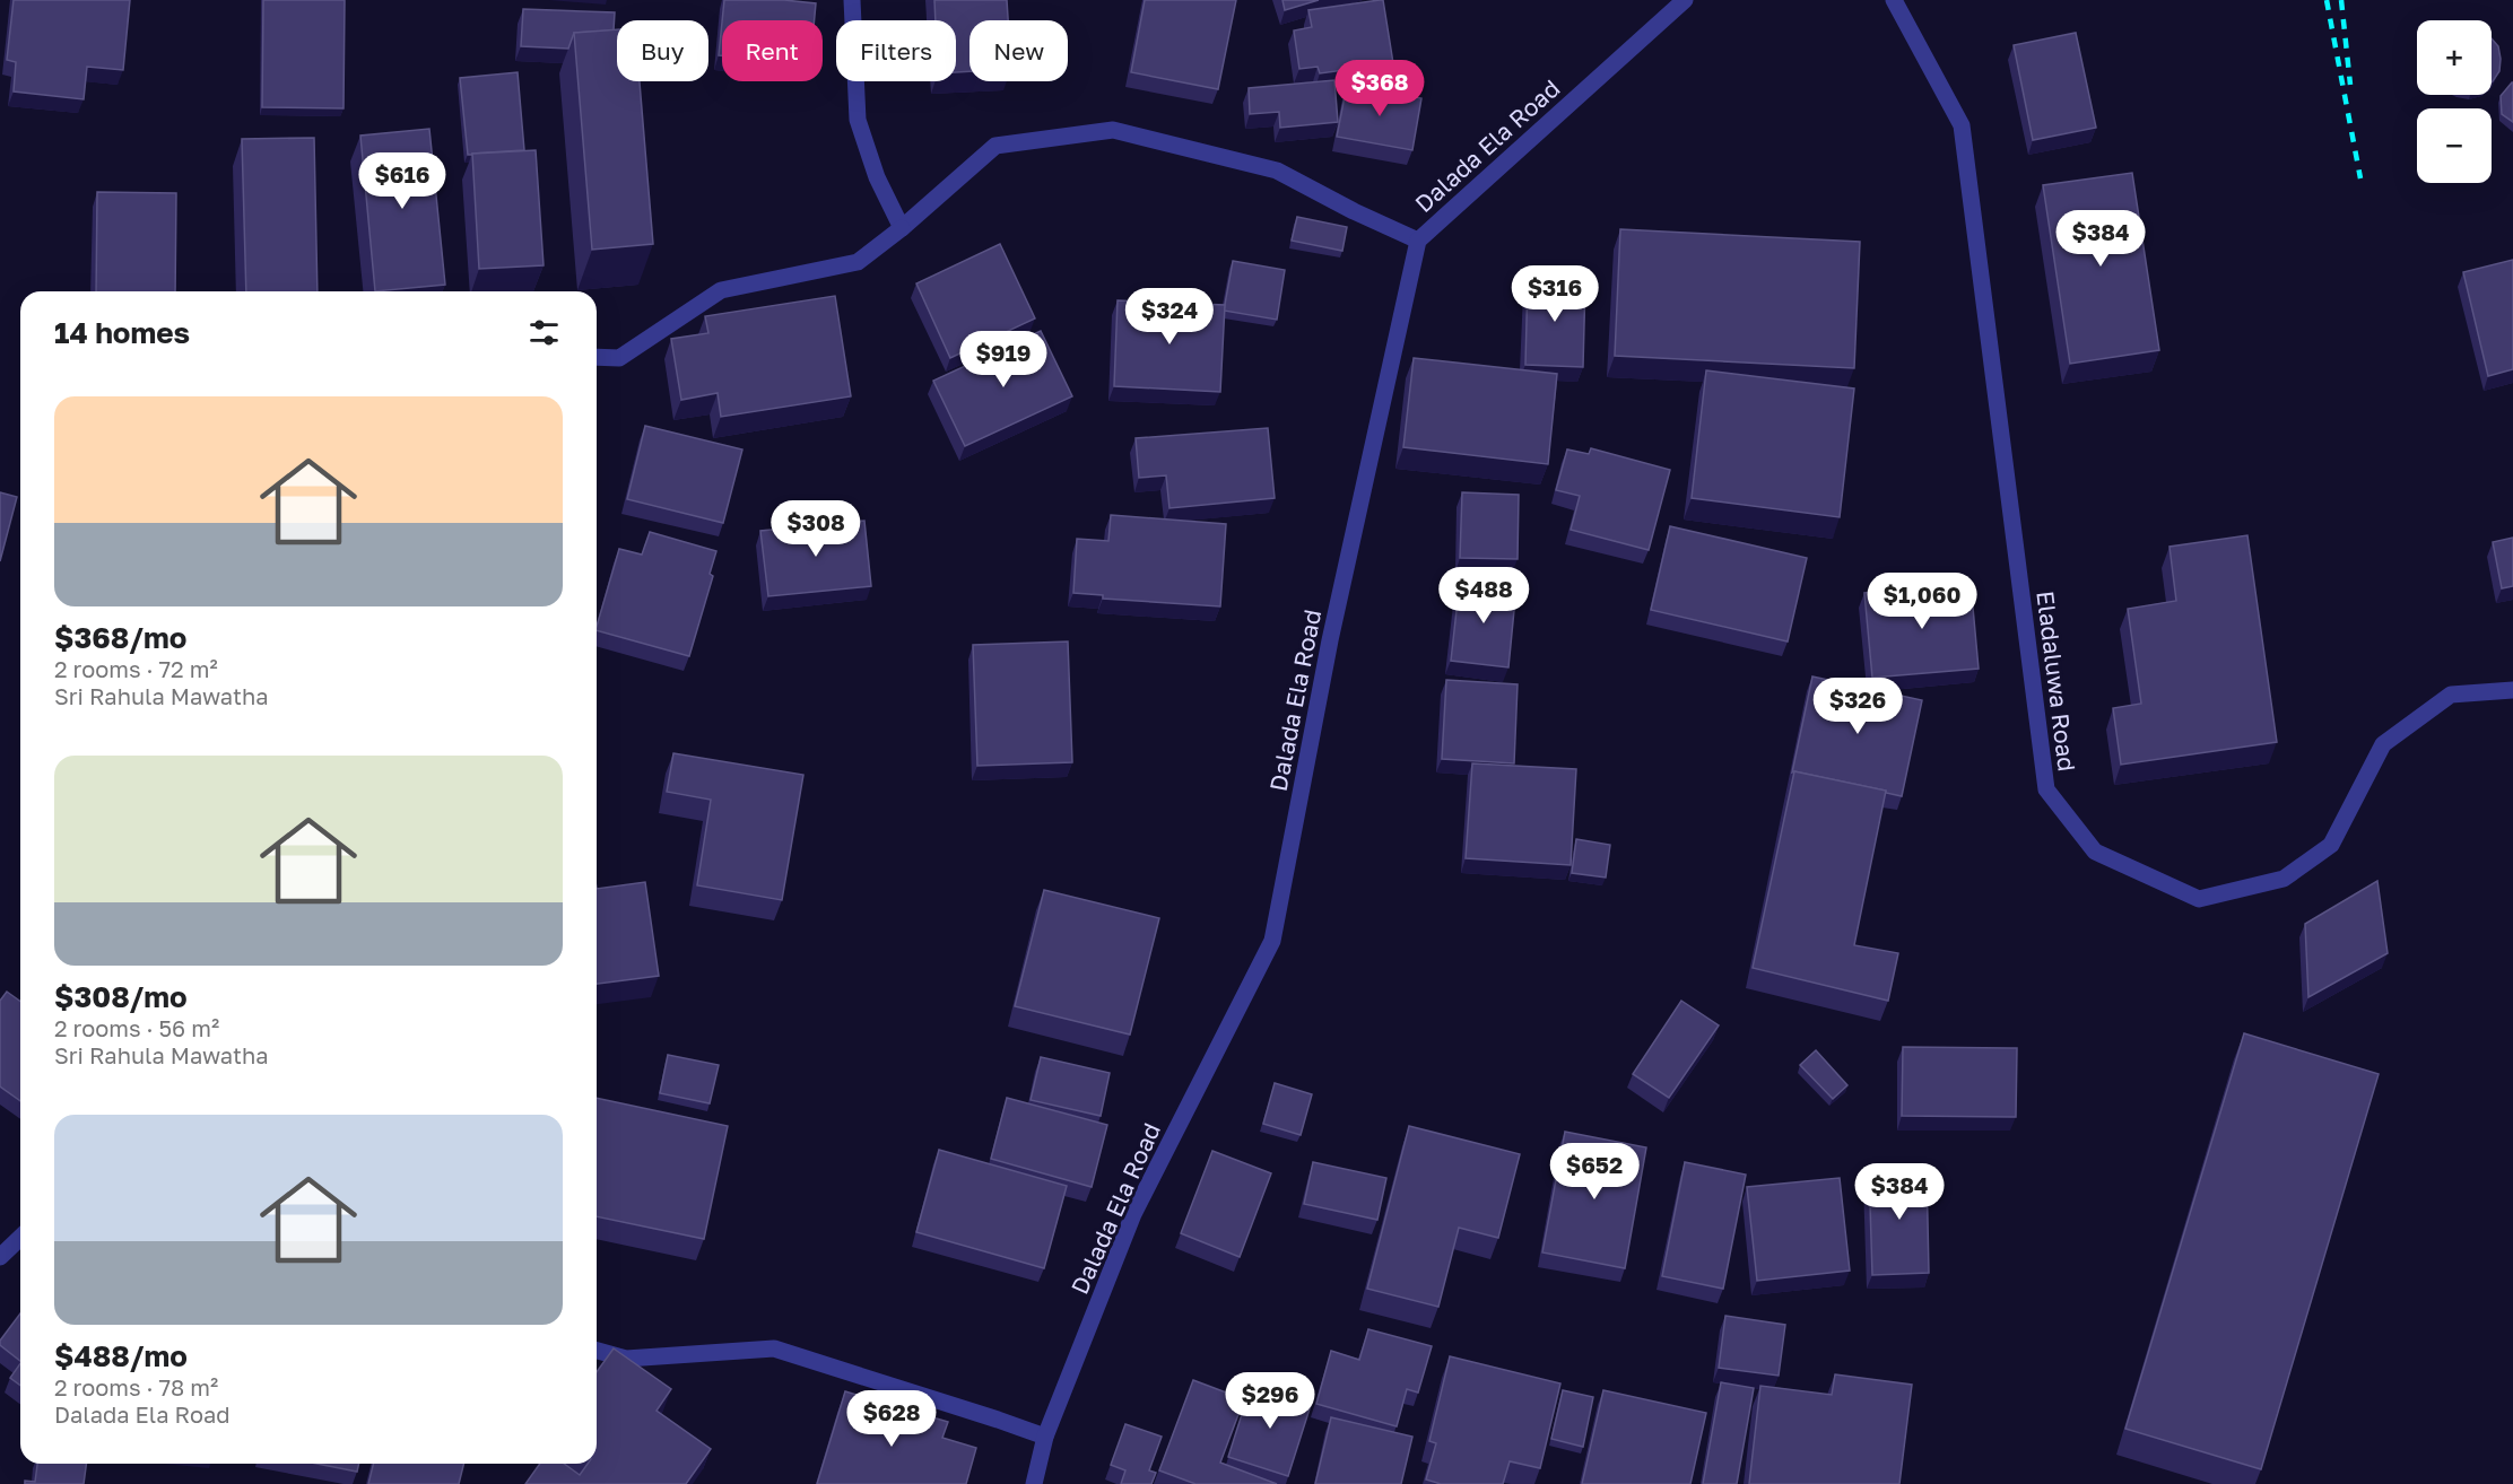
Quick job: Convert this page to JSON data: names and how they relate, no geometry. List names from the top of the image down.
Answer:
{
  "streets": {
    "street": ["Dalada Ela Road", "Eladaluwa Road"]
  },
  "page": {
    "map_buttons": ["+", "−"],
    "chip": [
      "Buy",
      "Rent",
      "Filters",
      "New"
    ],
    "price": [
      "$368",
      "$616",
      "$384",
      "$316",
      "$324",
      "$919",
      "$308",
      "$488",
      "$1,060",
      "$326",
      "$652",
      "$384",
      "$296",
      "$628"
    ],
    "heading": "14 homes",
    "list": [
      {
        "name": "$368/mo",
        "note": "2 rooms · 72 m² · Sri Rahula Mawatha"
      },
      {
        "name": "$308/mo",
        "note": "2 rooms · 56 m² · Sri Rahula Mawatha"
      },
      {
        "name": "$488/mo",
        "note": "2 rooms · 78 m² · Dalada Ela Road"
      }
    ]
  }
}
